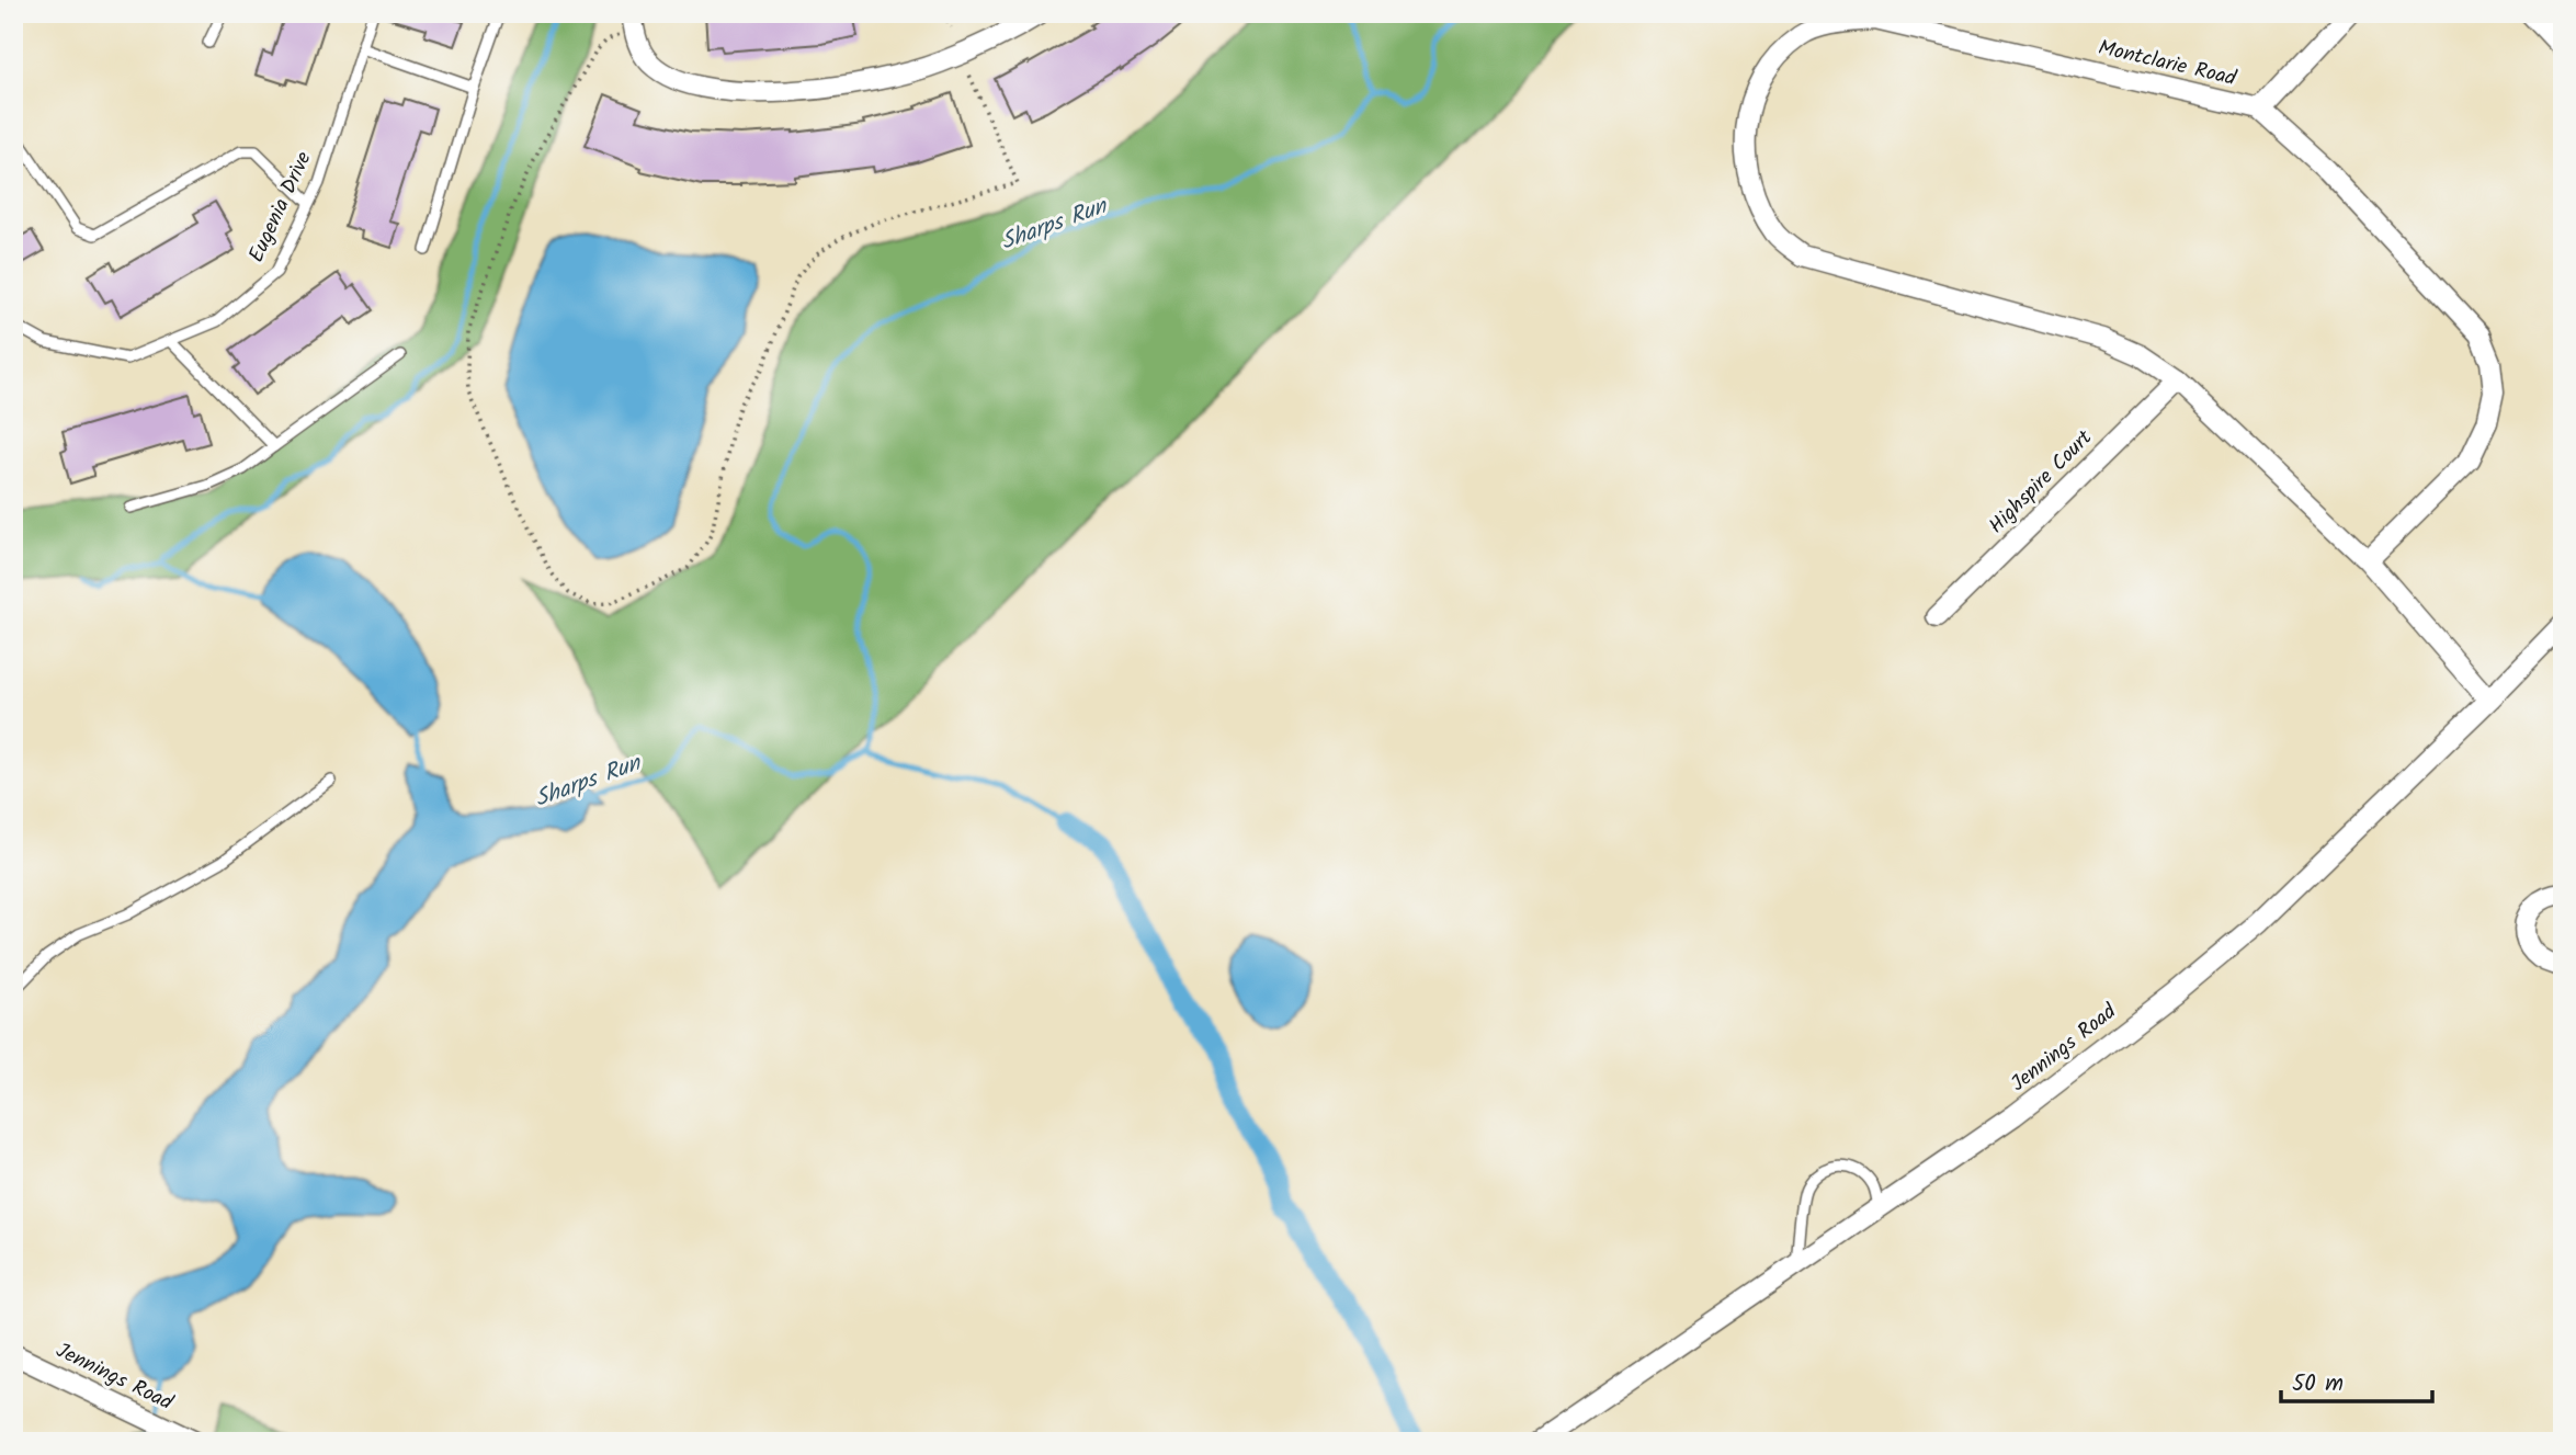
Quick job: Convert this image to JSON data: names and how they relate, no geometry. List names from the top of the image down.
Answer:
{
  "streets": {
    "street": ["Montclarie Road", "Highspire Court", "Jennings Road"],
    "lane": ["Eugenia Drive"]
  },
  "crossings": [
    ["Montclarie Road", "Highspire Court"],
    ["Montclarie Road", "Jennings Road"]
  ],
  "water": ["Sharps Run"],
  "scale_bar": "50 m"
}
